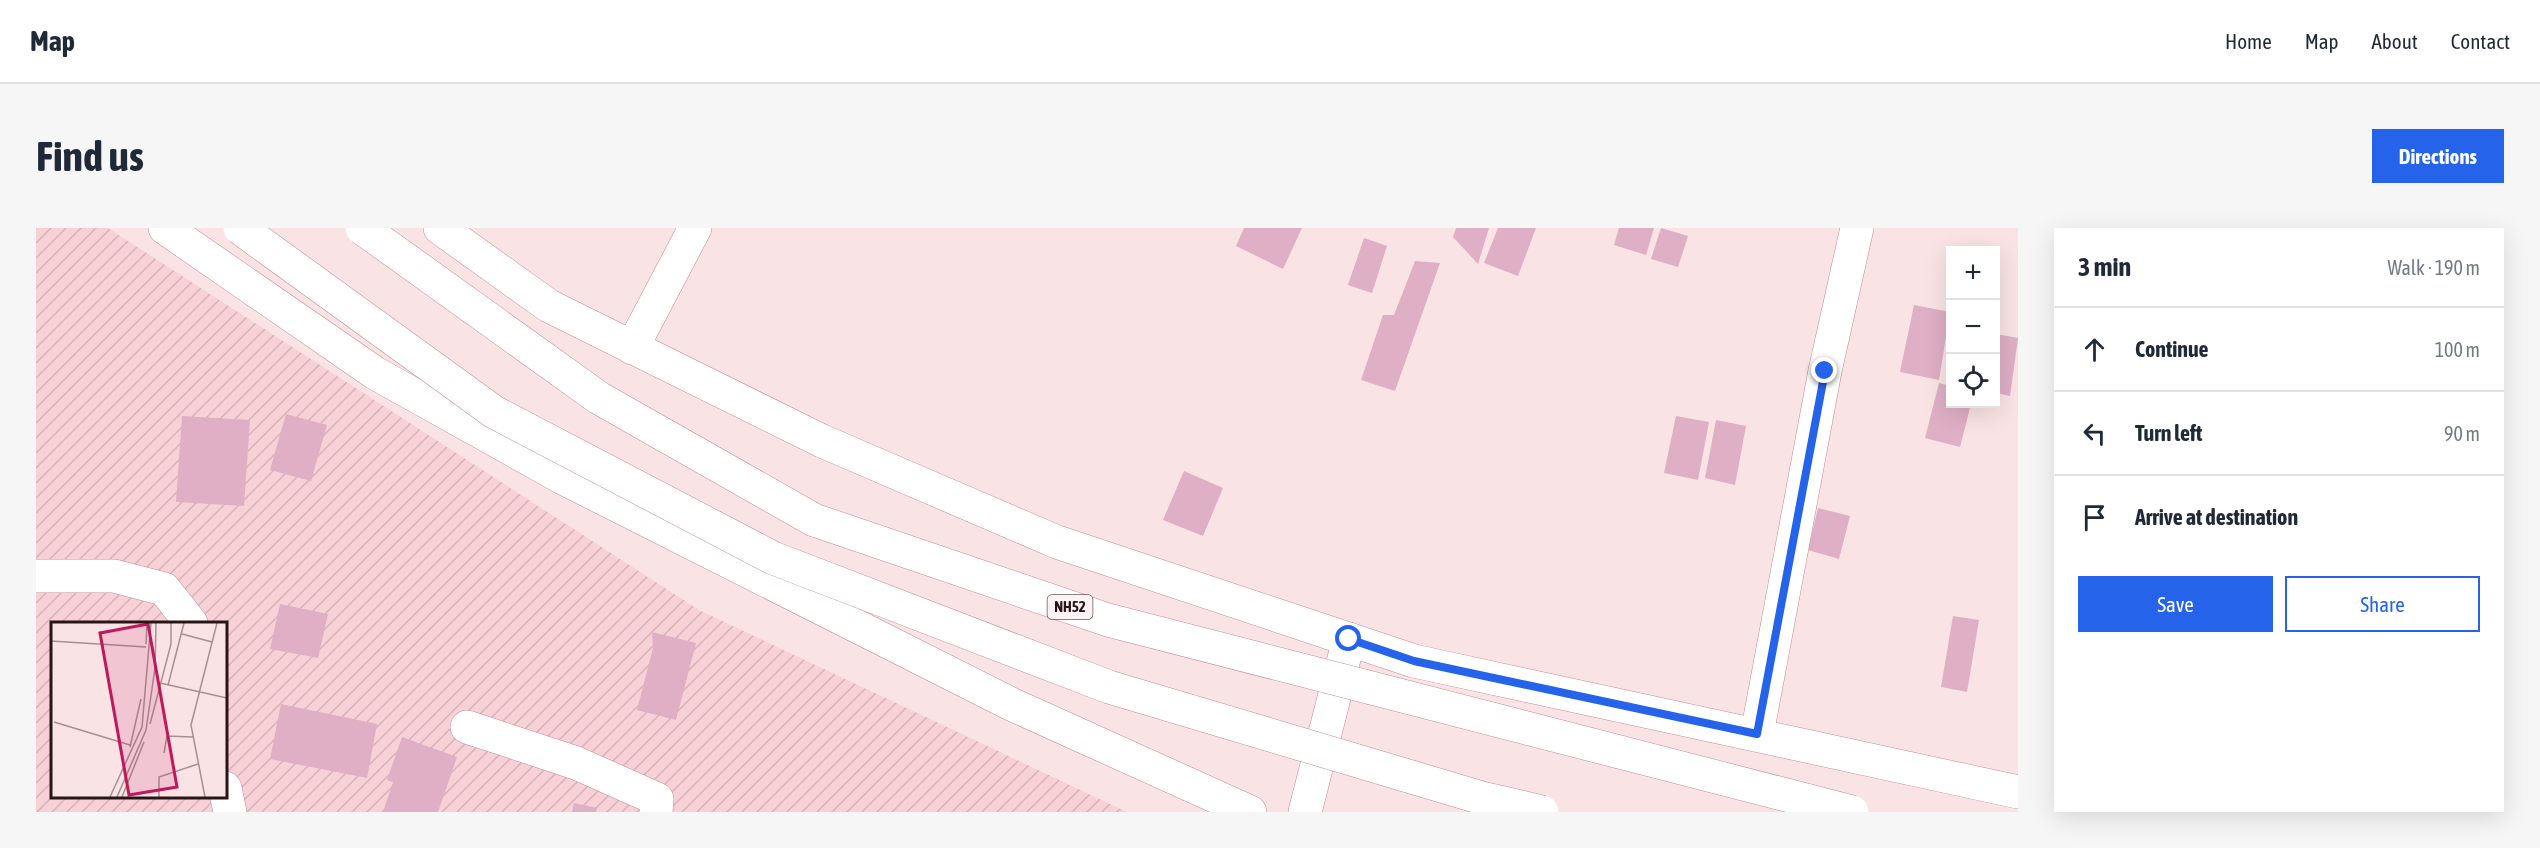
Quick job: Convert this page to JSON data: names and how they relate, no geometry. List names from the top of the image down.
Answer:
{
  "streets": {
    "main road": ["NH52"]
  },
  "page": {
    "header": "Map",
    "nav": [
      "Home",
      "Map",
      "About",
      "Contact"
    ],
    "buttons": [
      "Directions",
      ["Save", "Share"]
    ],
    "title": "Find us",
    "heading": ["3 min", "Walk · 190 m"],
    "map_buttons": ["+", "−"],
    "list": [
      ["Continue", "100 m"],
      ["Turn left", "90 m"],
      "Arrive at destination"
    ]
  }
}
